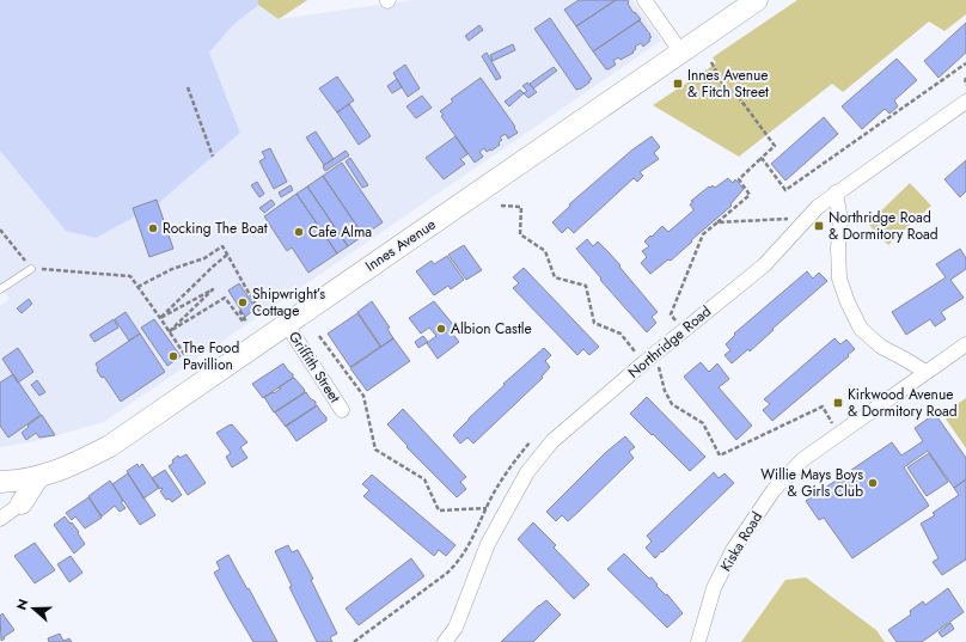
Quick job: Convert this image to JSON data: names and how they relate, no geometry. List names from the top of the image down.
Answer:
{
  "streets": {
    "main road": ["Innes Avenue"],
    "street": ["Northridge Road", "Griffith Street", "Kiska Road"]
  },
  "crossings": [
    ["Innes Avenue", "Griffith Street"]
  ],
  "places": {
    "transit": ["Innes Avenue & Fitch Street", "Northridge Road & Dormitory Road", "Kirkwood Avenue & Dormitory Road"],
    "other": [
      "Rocking The Boat",
      "Cafe Alma",
      "Shipwright’s Cottage",
      "Albion Castle",
      "The Food Pavillion",
      "Willie Mays Boys & Girls Club"
    ]
  },
  "north": "left"
}
